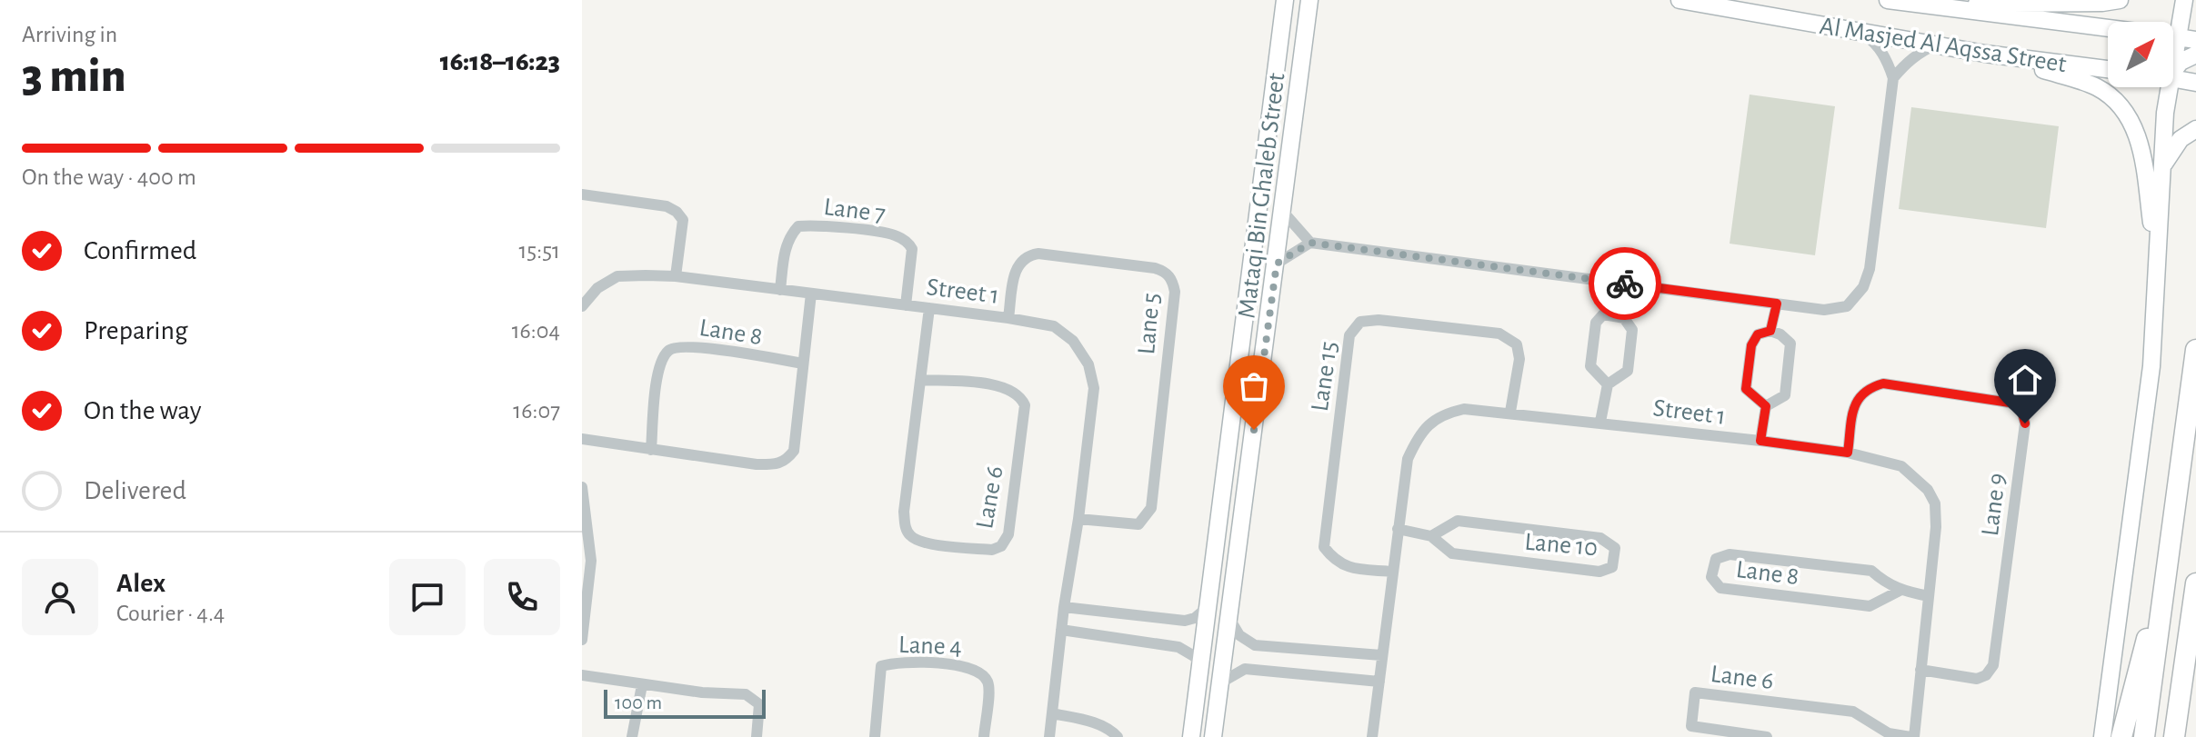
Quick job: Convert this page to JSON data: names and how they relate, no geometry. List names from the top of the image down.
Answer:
{
  "streets": {
    "main road": ["Al Masjed Al Aqssa Street", "Mataqi Bin Ghaleb Street"],
    "street": [
      "Lane 7",
      "Street 1",
      "Lane 5",
      "Lane 8",
      "Lane 15",
      "Lane 6",
      "Lane 9",
      "Lane 10",
      "Lane 4"
    ]
  },
  "crossings": [
    ["Lane 7", "Street 1"],
    ["Street 1", "Lane 5"],
    ["Street 1", "Lane 8"],
    ["Street 1", "Lane 15"],
    ["Street 1", "Lane 6"],
    ["Street 1", "Lane 9"],
    ["Street 1", "Lane 10"]
  ],
  "scale_bar": "100 m",
  "north": "top right",
  "page": {
    "heading": ["3 min", "Arriving in", "16:18–16:23"],
    "panel": ["Alex", "Courier · 4.4"],
    "bar": "On the way · 400 m",
    "list": [
      ["Confirmed", "15:51"],
      ["Preparing", "16:04"],
      ["On the way", "16:07"],
      "Delivered"
    ],
    "scale": "100 m"
  }
}
